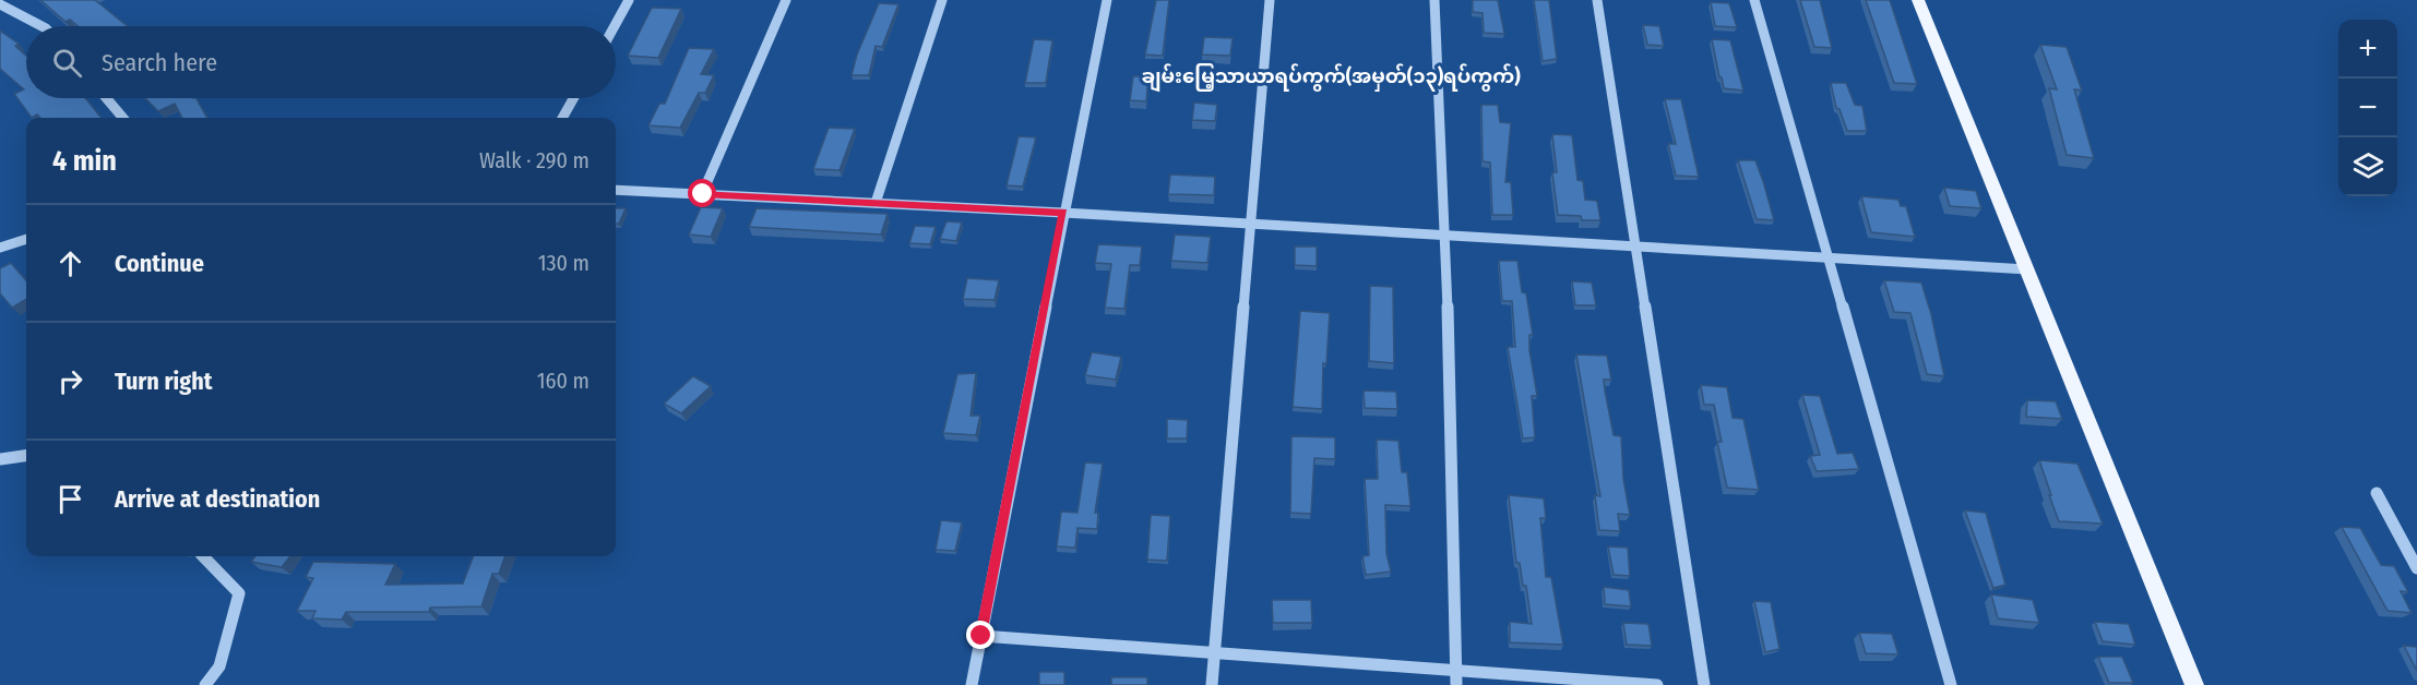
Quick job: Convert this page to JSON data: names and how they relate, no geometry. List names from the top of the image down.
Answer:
{
  "districts": ["ချမ်းမြေ့သာယာရပ်ကွက်(အမှတ်(၁၃)ရပ်ကွက်)"],
  "page": {
    "map_buttons": ["+", "−"],
    "search": "Search here",
    "heading": ["4 min", "Walk · 290 m"],
    "list": [
      ["Continue", "130 m"],
      ["Turn right", "160 m"],
      "Arrive at destination"
    ]
  }
}
